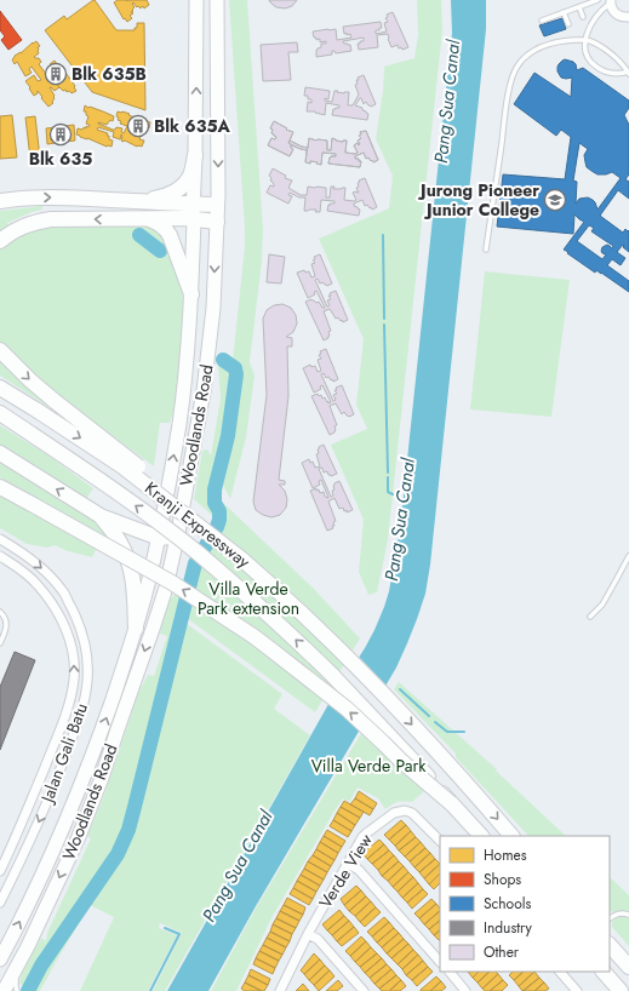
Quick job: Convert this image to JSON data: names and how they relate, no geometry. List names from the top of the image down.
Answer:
{
  "streets": {
    "highway": ["Kranji Expressway"],
    "main road": ["Woodlands Road"],
    "street": ["Jalan Gali Batu", "Verde View"]
  },
  "water": ["Pang Sua Canal"],
  "parks": ["Villa Verde Park extension", "Villa Verde Park"],
  "places": {
    "building": ["Blk 635B", "Blk 635A", "Blk 635"],
    "school or university": ["Jurong Pioneer Junior College"]
  },
  "legend": [
    "Homes",
    "Shops",
    "Schools",
    "Industry",
    "Other"
  ]
}
